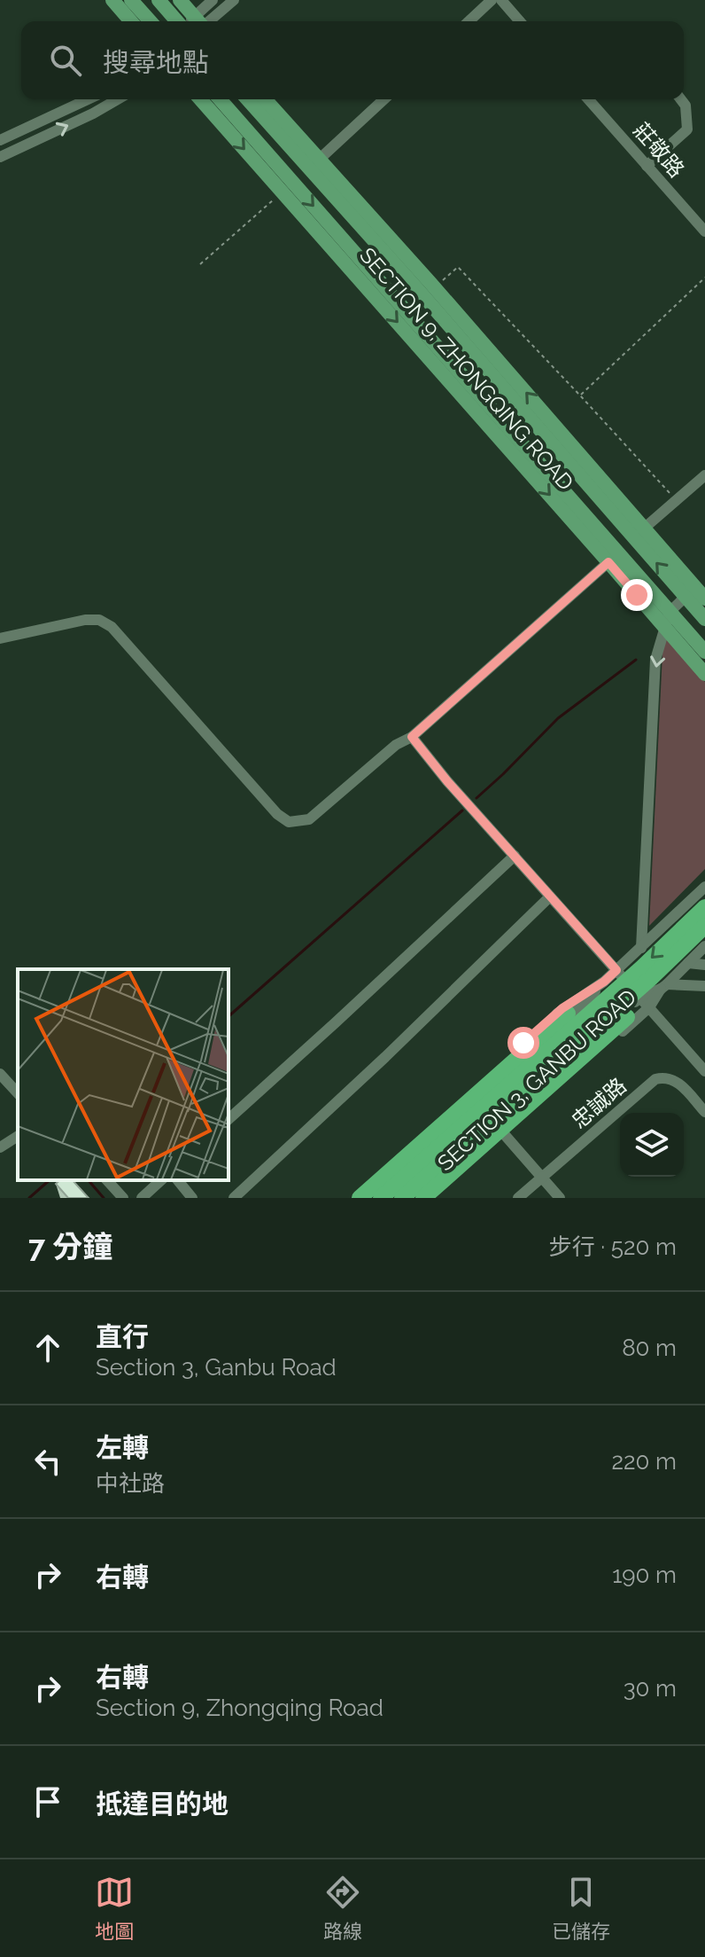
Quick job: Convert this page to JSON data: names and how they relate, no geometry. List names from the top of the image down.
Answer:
{
  "streets": {
    "main road": ["SECTION 9, ZHONGQING ROAD"],
    "street": ["莊敬路", "SECTION 3, GANBU ROAD", "忠誠路"]
  },
  "page": {
    "search": "搜尋地點",
    "heading": ["7 分鐘", "步行 · 520 m"],
    "list": [
      ["直行", "Section 3, Ganbu Road", "80 m"],
      ["左轉", "中社路", "220 m"],
      ["右轉", "190 m"],
      ["右轉", "Section 9, Zhongqing Road", "30 m"],
      "抵達目的地"
    ],
    "nav": ["地圖", "路線", "已儲存"]
  }
}
